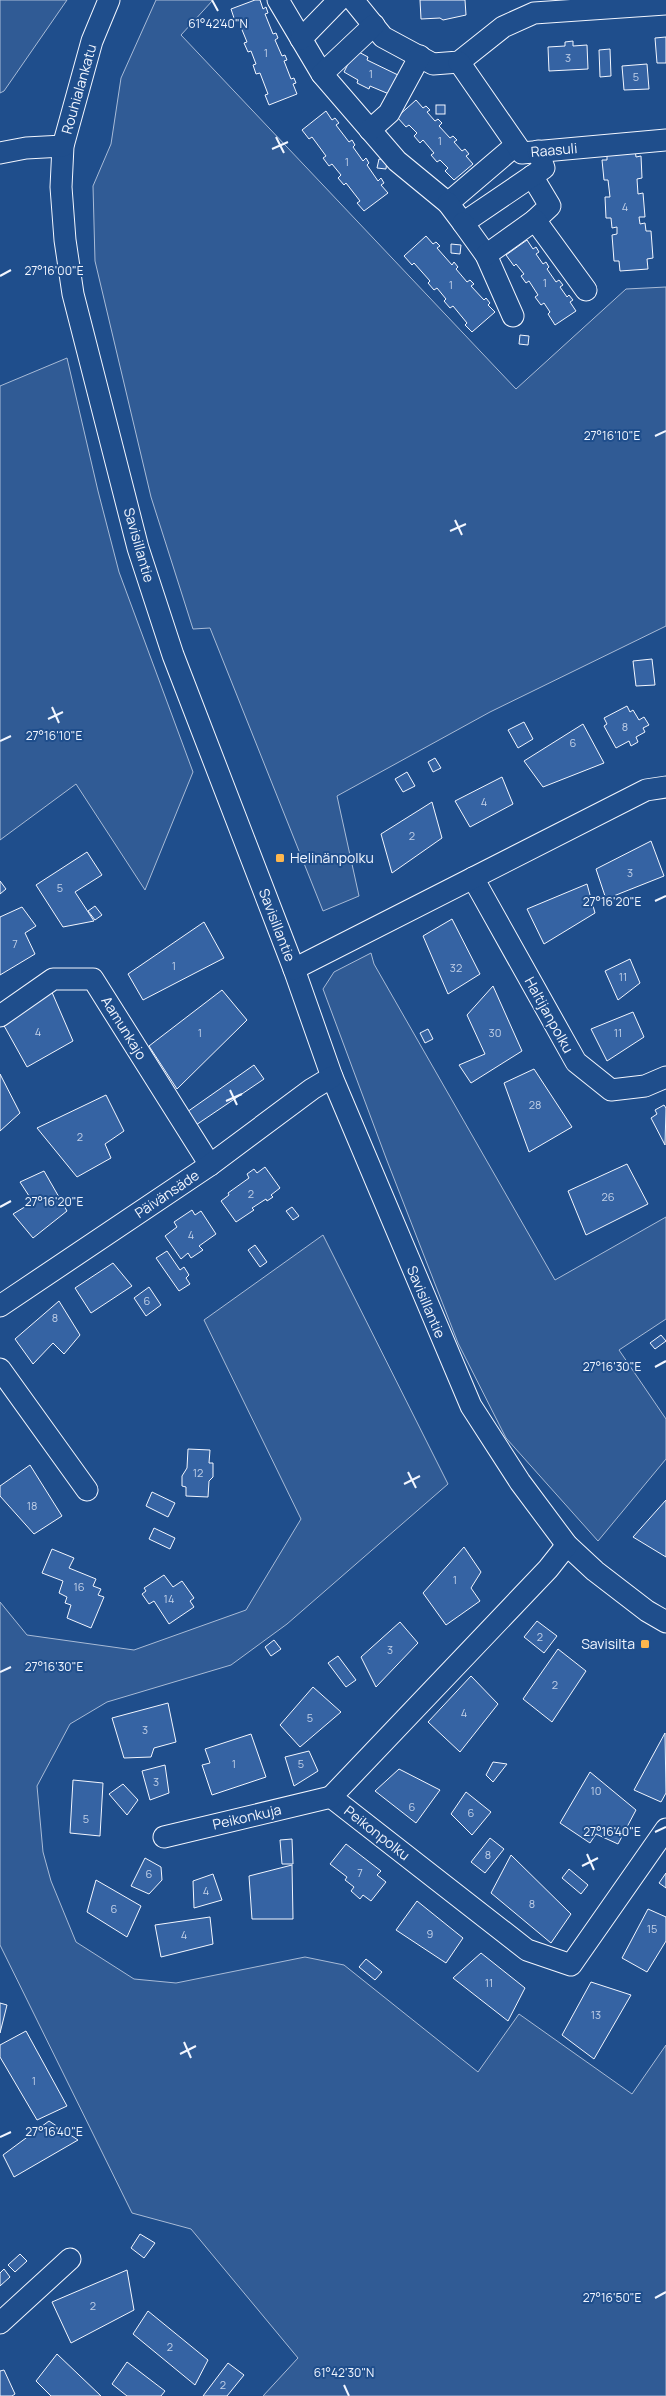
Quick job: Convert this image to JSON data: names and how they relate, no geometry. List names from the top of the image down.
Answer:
{
  "streets": {
    "street": [
      "Rouhialankatu",
      "Raasuli",
      "Savisillantie",
      "Haltijanpolku",
      "Aamunkajo",
      "Päivänsäde",
      "Peikonkuja",
      "Peikonpolku"
    ]
  },
  "crossings": [
    ["Rouhialankatu", "Savisillantie"],
    ["Savisillantie", "Päivänsäde"],
    ["Savisillantie", "Peikonpolku"],
    ["Aamunkajo", "Päivänsäde"],
    ["Peikonkuja", "Peikonpolku"]
  ],
  "places": {
    "transit": ["Helinänpolku", "Savisilta"]
  },
  "house_numbers": [
    "1",
    "3",
    "1",
    "5",
    "1",
    "1",
    "4",
    "1",
    "1",
    "8",
    "6",
    "4",
    "2",
    "3",
    "5",
    "7",
    "1",
    "32",
    "11",
    "4",
    "1",
    "30",
    "11",
    "28",
    "2",
    "2",
    "26",
    "4",
    "6",
    "8",
    "12",
    "18",
    "1",
    "16",
    "14",
    "2",
    "3",
    "2",
    "4",
    "5",
    "3",
    "1",
    "5",
    "3",
    "10",
    "6",
    "6",
    "5",
    "8",
    "7",
    "6",
    "4",
    "8",
    "6",
    "15",
    "9",
    "4",
    "11",
    "13",
    "1",
    "2",
    "2",
    "2"
  ],
  "coordinates": [
    "61°42'40\"N",
    "27°16'00\"E",
    "27°16'10\"E",
    "27°16'20\"E",
    "27°16'30\"E",
    "27°16'40\"E",
    "27°16'50\"E",
    "61°42'30\"N"
  ]
}
